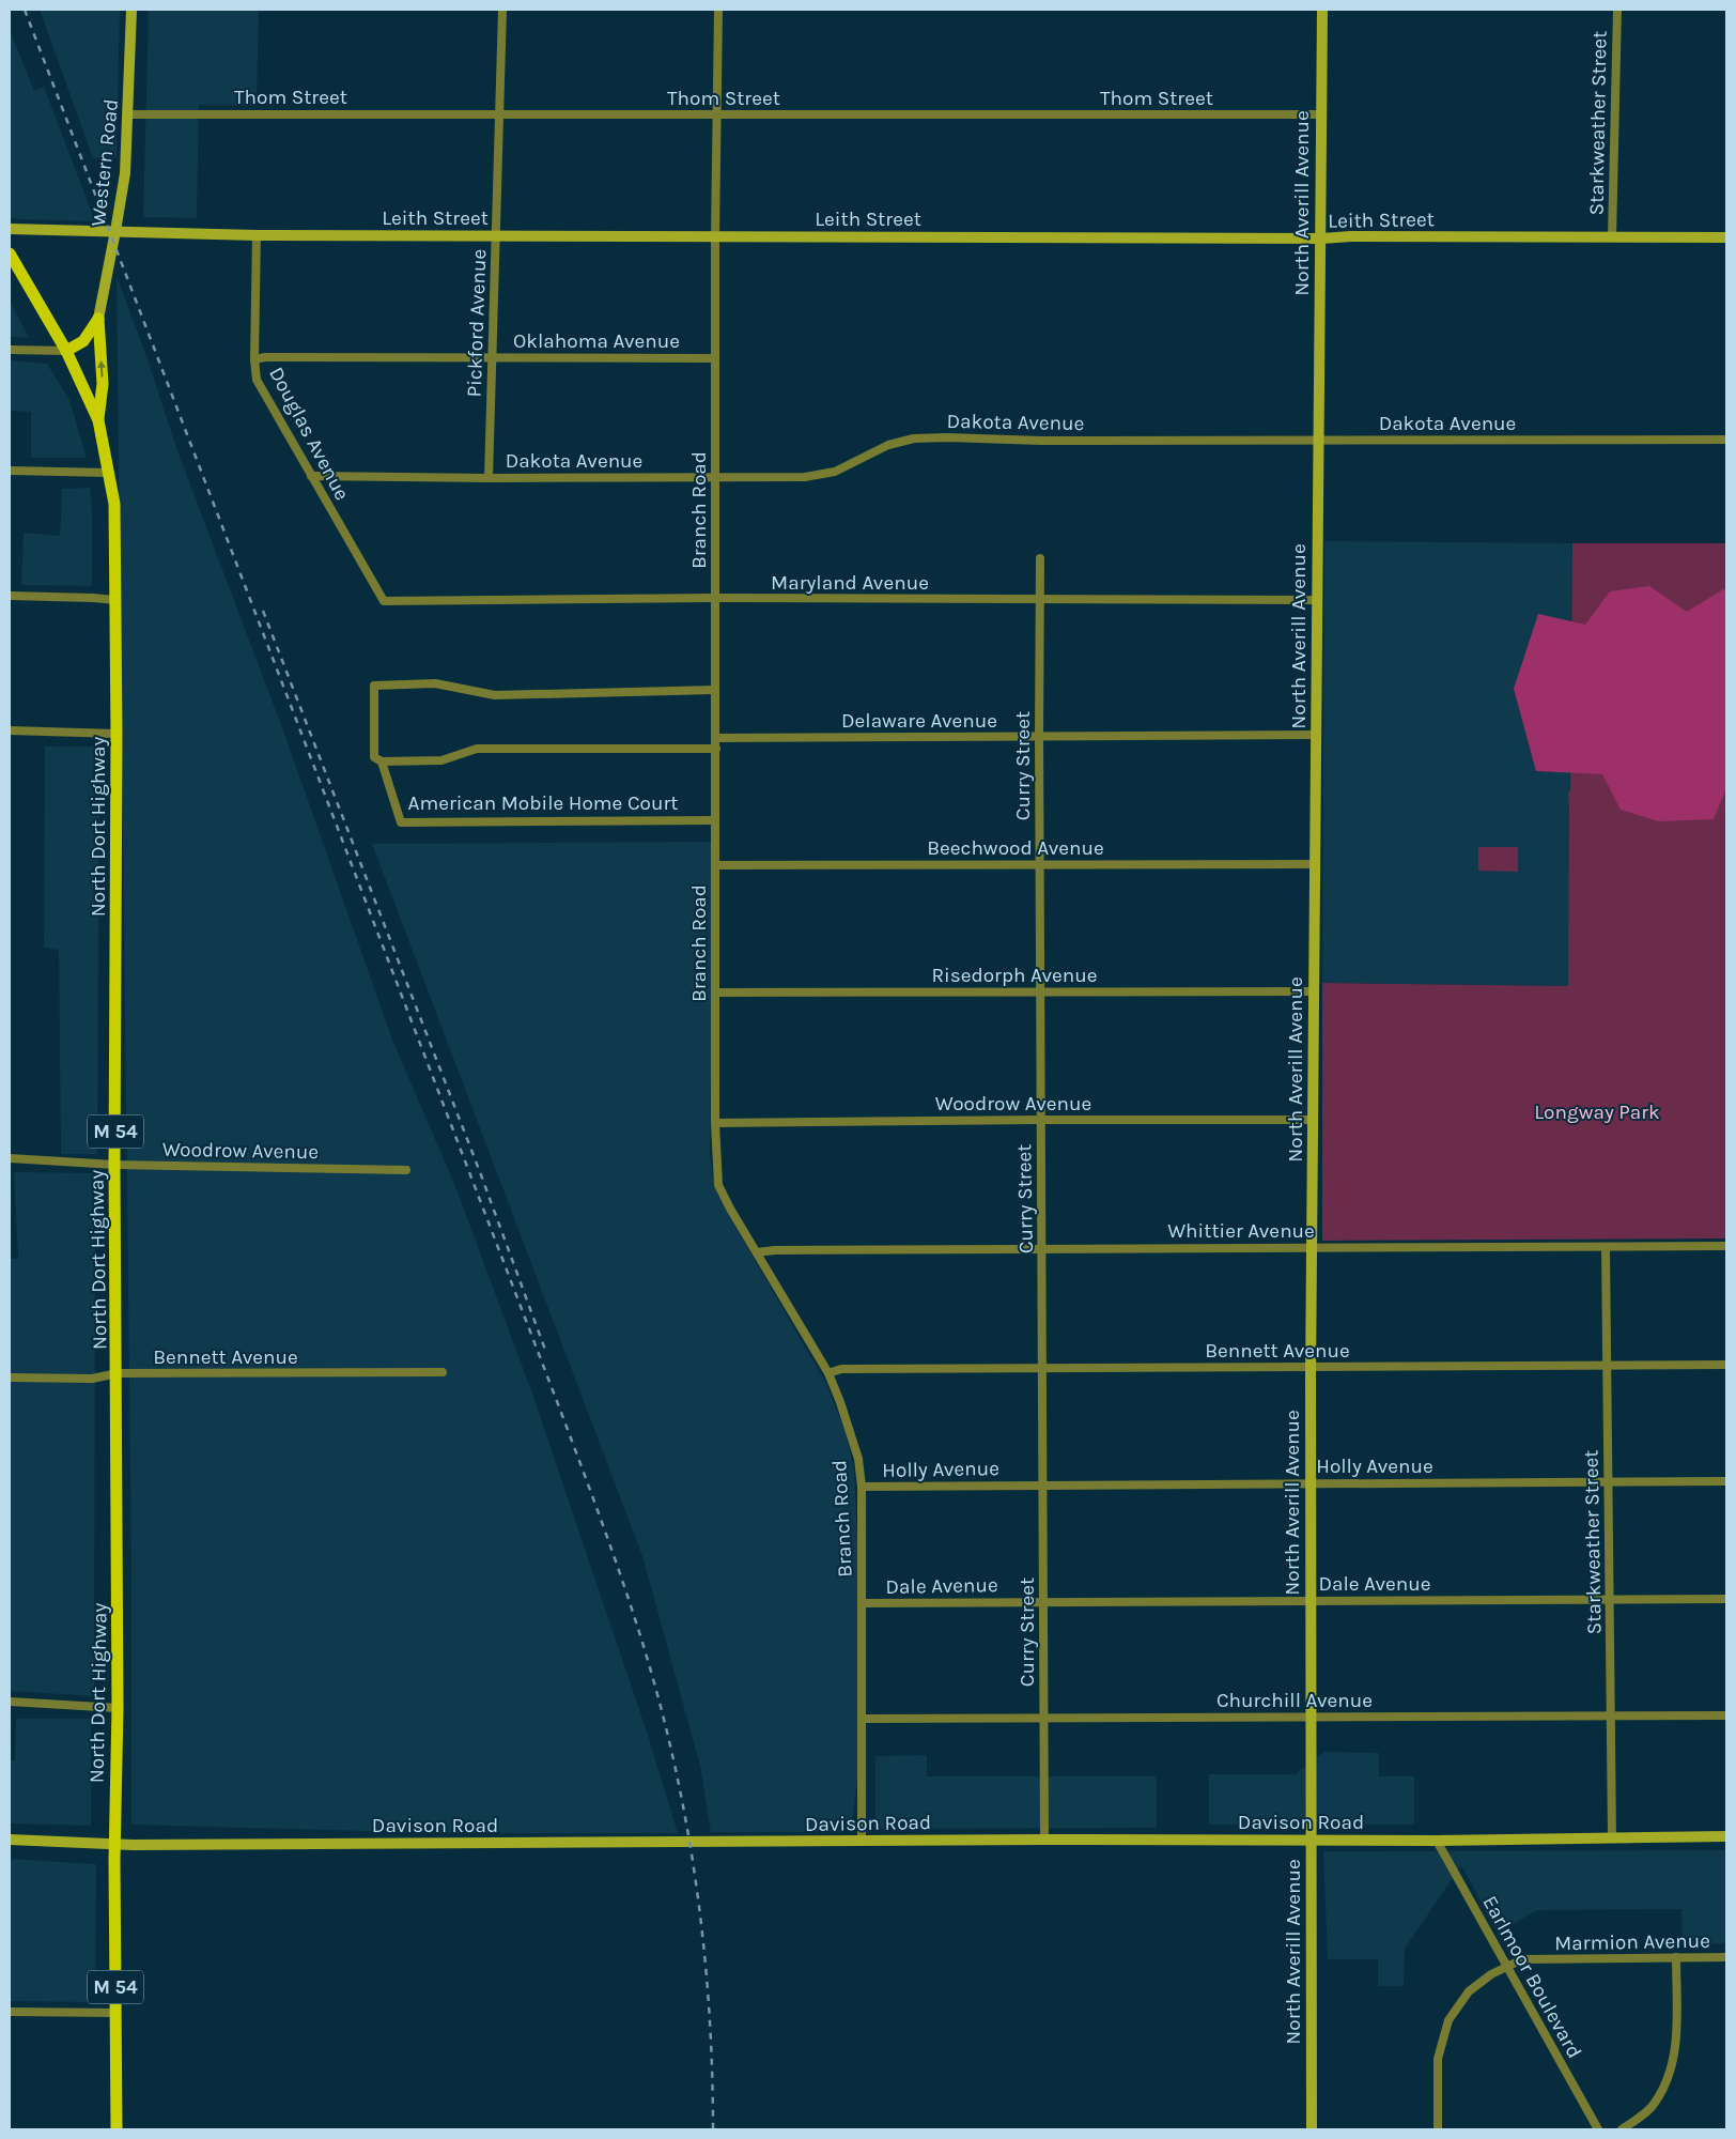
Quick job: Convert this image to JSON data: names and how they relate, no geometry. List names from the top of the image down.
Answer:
{
  "streets": {
    "main road": ["North Dort Highway", "M 54"],
    "street": [
      "Thom Street",
      "Starkweather Street",
      "Western Road",
      "North Averill Avenue",
      "Leith Street",
      "Pickford Avenue",
      "Oklahoma Avenue",
      "Dakota Avenue",
      "Douglas Avenue",
      "Branch Road",
      "Maryland Avenue",
      "Delaware Avenue",
      "Curry Street",
      "American Mobile Home Court",
      "Beechwood Avenue",
      "Risedorph Avenue",
      "Woodrow Avenue",
      "Whittier Avenue",
      "Bennett Avenue",
      "Holly Avenue",
      "Dale Avenue",
      "Churchill Avenue",
      "Davison Road",
      "Marmion Avenue",
      "Earlmoor Boulevard"
    ]
  },
  "crossings": [
    ["Thom Street", "Western Road"],
    ["Thom Street", "North Averill Avenue"],
    ["Thom Street", "Pickford Avenue"],
    ["Thom Street", "Branch Road"],
    ["Starkweather Street", "Leith Street"],
    ["Starkweather Street", "Whittier Avenue"],
    ["Starkweather Street", "Bennett Avenue"],
    ["Starkweather Street", "Holly Avenue"],
    ["Starkweather Street", "Dale Avenue"],
    ["Starkweather Street", "Churchill Avenue"],
    ["Starkweather Street", "Davison Road"],
    ["Western Road", "Leith Street"],
    ["North Averill Avenue", "Leith Street"],
    ["North Averill Avenue", "Dakota Avenue"],
    ["North Averill Avenue", "Maryland Avenue"],
    ["North Averill Avenue", "Delaware Avenue"],
    ["North Averill Avenue", "Beechwood Avenue"],
    ["North Averill Avenue", "Risedorph Avenue"],
    ["North Averill Avenue", "Woodrow Avenue"],
    ["North Averill Avenue", "Whittier Avenue"],
    ["North Averill Avenue", "Bennett Avenue"],
    ["North Averill Avenue", "Holly Avenue"],
    ["North Averill Avenue", "Dale Avenue"],
    ["North Averill Avenue", "Churchill Avenue"],
    ["North Averill Avenue", "Davison Road"],
    ["Leith Street", "Pickford Avenue"],
    ["Leith Street", "Douglas Avenue"],
    ["Leith Street", "Branch Road"],
    ["Pickford Avenue", "Oklahoma Avenue"],
    ["Pickford Avenue", "Dakota Avenue"],
    ["Oklahoma Avenue", "Douglas Avenue"],
    ["Oklahoma Avenue", "Branch Road"],
    ["Dakota Avenue", "Douglas Avenue"],
    ["Dakota Avenue", "Branch Road"],
    ["Douglas Avenue", "Maryland Avenue"],
    ["Branch Road", "Maryland Avenue"],
    ["Branch Road", "Delaware Avenue"],
    ["Branch Road", "American Mobile Home Court"],
    ["Branch Road", "Beechwood Avenue"],
    ["Branch Road", "Risedorph Avenue"],
    ["Branch Road", "Woodrow Avenue"],
    ["Branch Road", "Whittier Avenue"],
    ["Branch Road", "Bennett Avenue"],
    ["Branch Road", "Holly Avenue"],
    ["Branch Road", "Dale Avenue"],
    ["Branch Road", "Churchill Avenue"],
    ["Branch Road", "Davison Road"],
    ["Maryland Avenue", "Curry Street"],
    ["Delaware Avenue", "Curry Street"],
    ["Curry Street", "Beechwood Avenue"],
    ["Curry Street", "Risedorph Avenue"],
    ["Curry Street", "Woodrow Avenue"],
    ["Curry Street", "Whittier Avenue"],
    ["Curry Street", "Bennett Avenue"],
    ["Curry Street", "Holly Avenue"],
    ["Curry Street", "Dale Avenue"],
    ["Curry Street", "Churchill Avenue"],
    ["Curry Street", "Davison Road"],
    ["North Dort Highway", "Woodrow Avenue"],
    ["North Dort Highway", "Bennett Avenue"],
    ["North Dort Highway", "Davison Road"],
    ["Davison Road", "Earlmoor Boulevard"],
    ["Marmion Avenue", "Earlmoor Boulevard"]
  ],
  "parks": ["Longway Park"]
}
